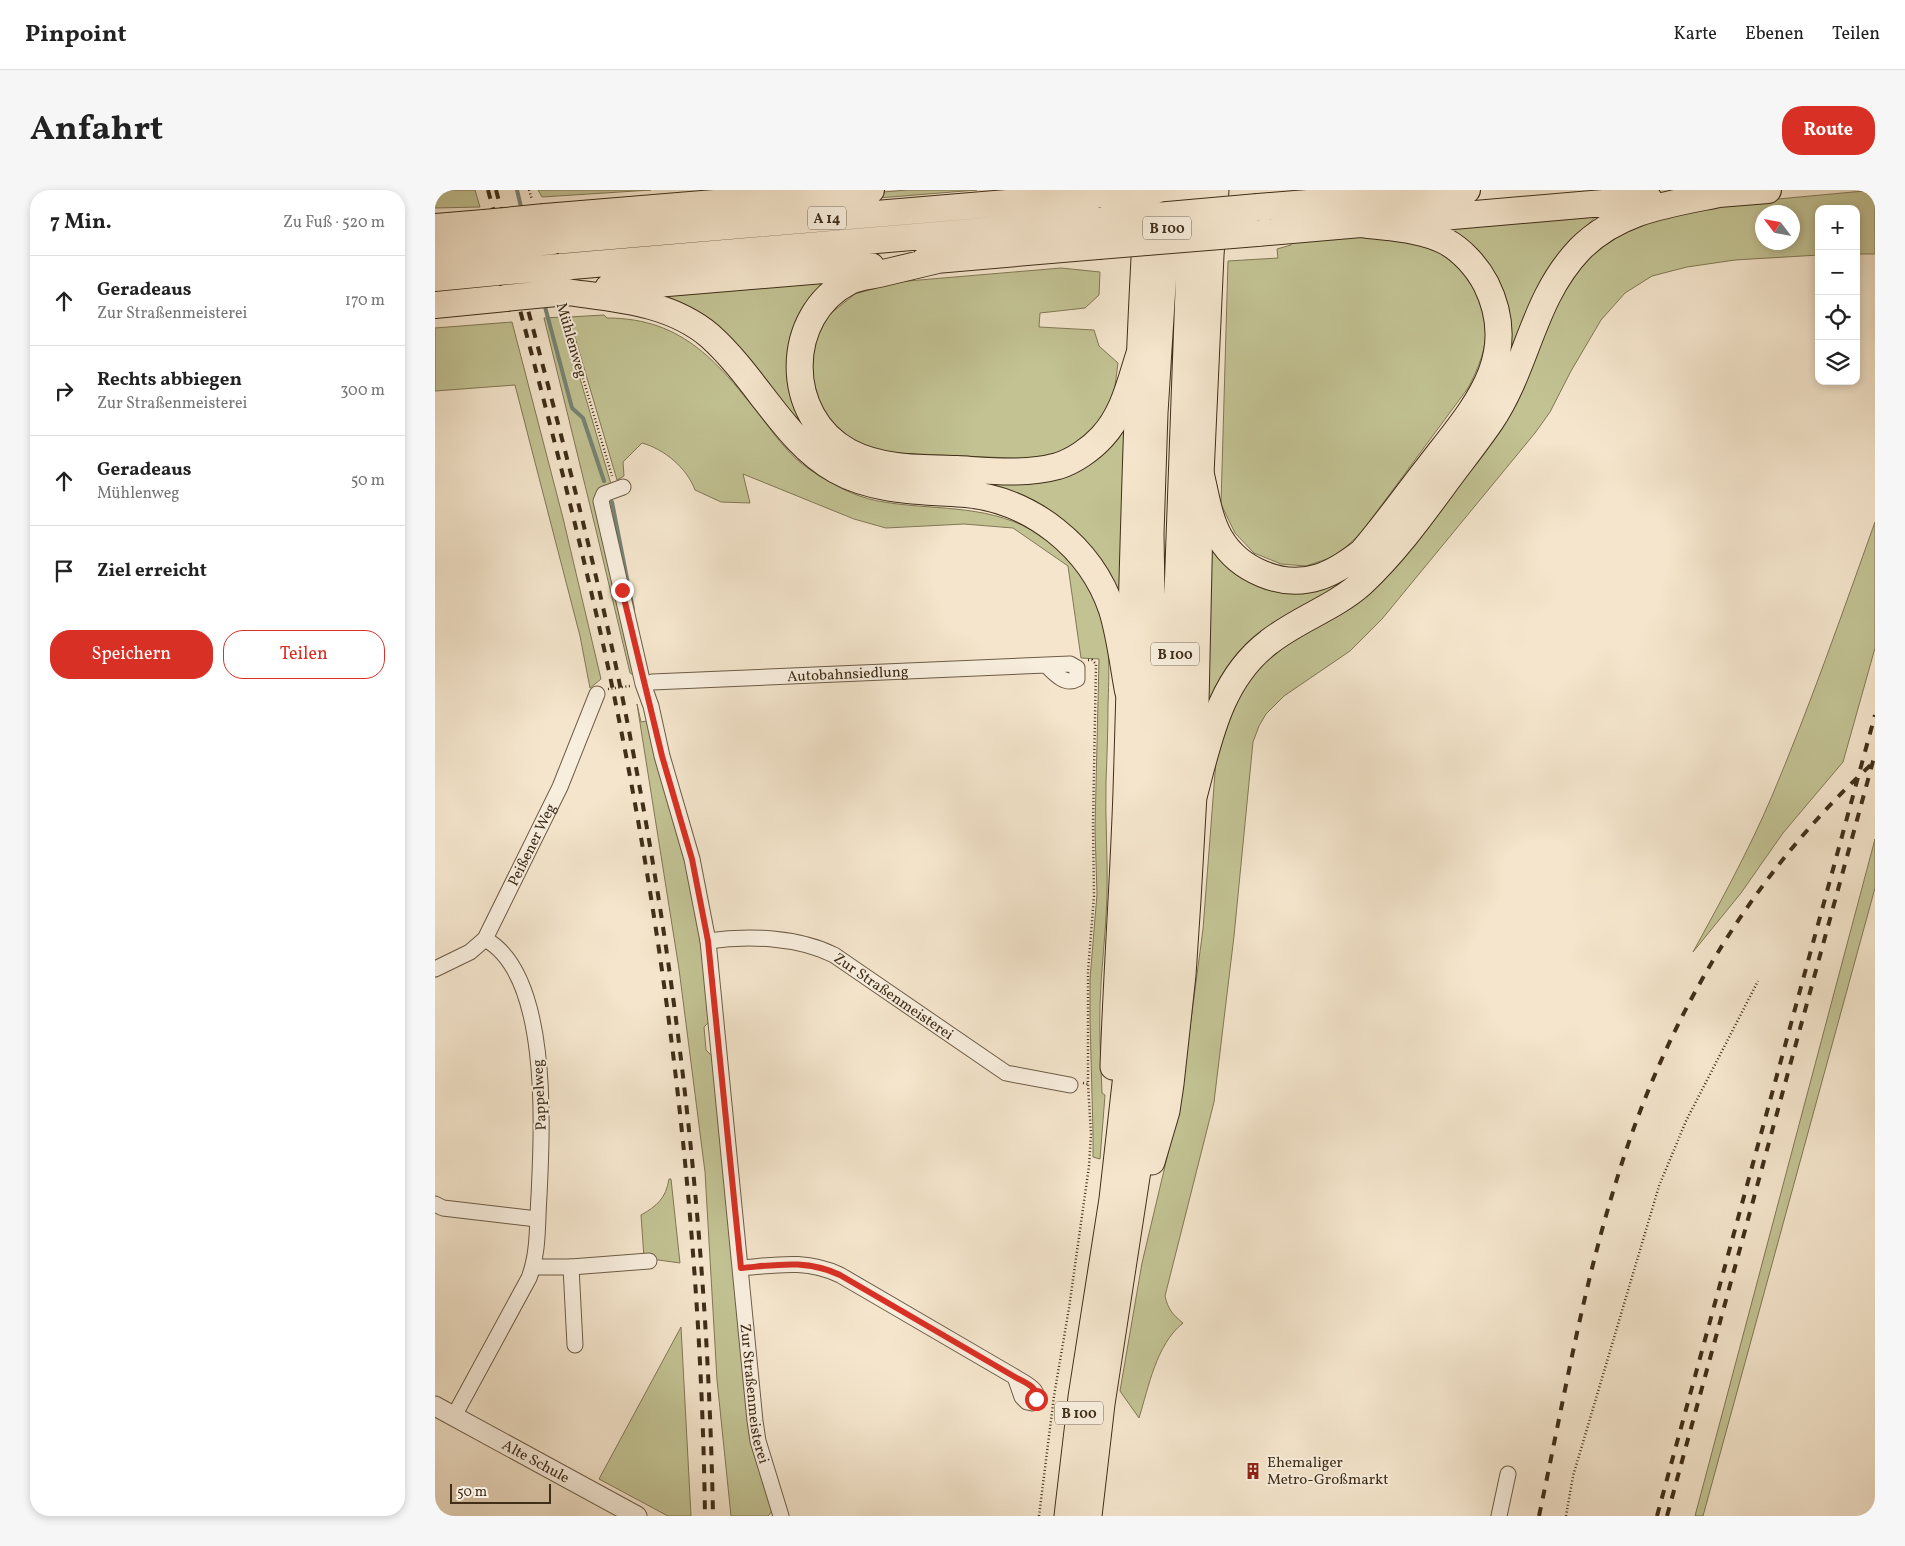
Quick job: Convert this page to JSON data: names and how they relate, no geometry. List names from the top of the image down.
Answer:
{
  "streets": {
    "highway": ["A 14", "B 100"],
    "street": [
      "Autobahnsiedlung",
      "Peißener Weg",
      "Zur Straßenmeisterei",
      "Pappelweg",
      "Alte Schule"
    ],
    "path": ["Mühlenweg"]
  },
  "crossings": [
    ["Autobahnsiedlung", "Zur Straßenmeisterei"],
    ["Peißener Weg", "Pappelweg"],
    ["Pappelweg", "Alte Schule"]
  ],
  "places": {
    "building": ["Ehemaliger Metro-Großmarkt"]
  },
  "scale_bar": "50 m",
  "north": "top left",
  "page": {
    "header": "Pinpoint",
    "nav": ["Karte", "Ebenen", "Teilen"],
    "title": "Anfahrt",
    "buttons": [
      "Route",
      ["Speichern", "Teilen"]
    ],
    "heading": ["7 Min.", "Zu Fuß · 520 m"],
    "map_buttons": ["+", "−"],
    "list": [
      ["Geradeaus", "Zur Straßenmeisterei", "170 m"],
      ["Rechts abbiegen", "Zur Straßenmeisterei", "300 m"],
      ["Geradeaus", "Mühlenweg", "50 m"],
      "Ziel erreicht"
    ],
    "scale": "50 m"
  }
}
